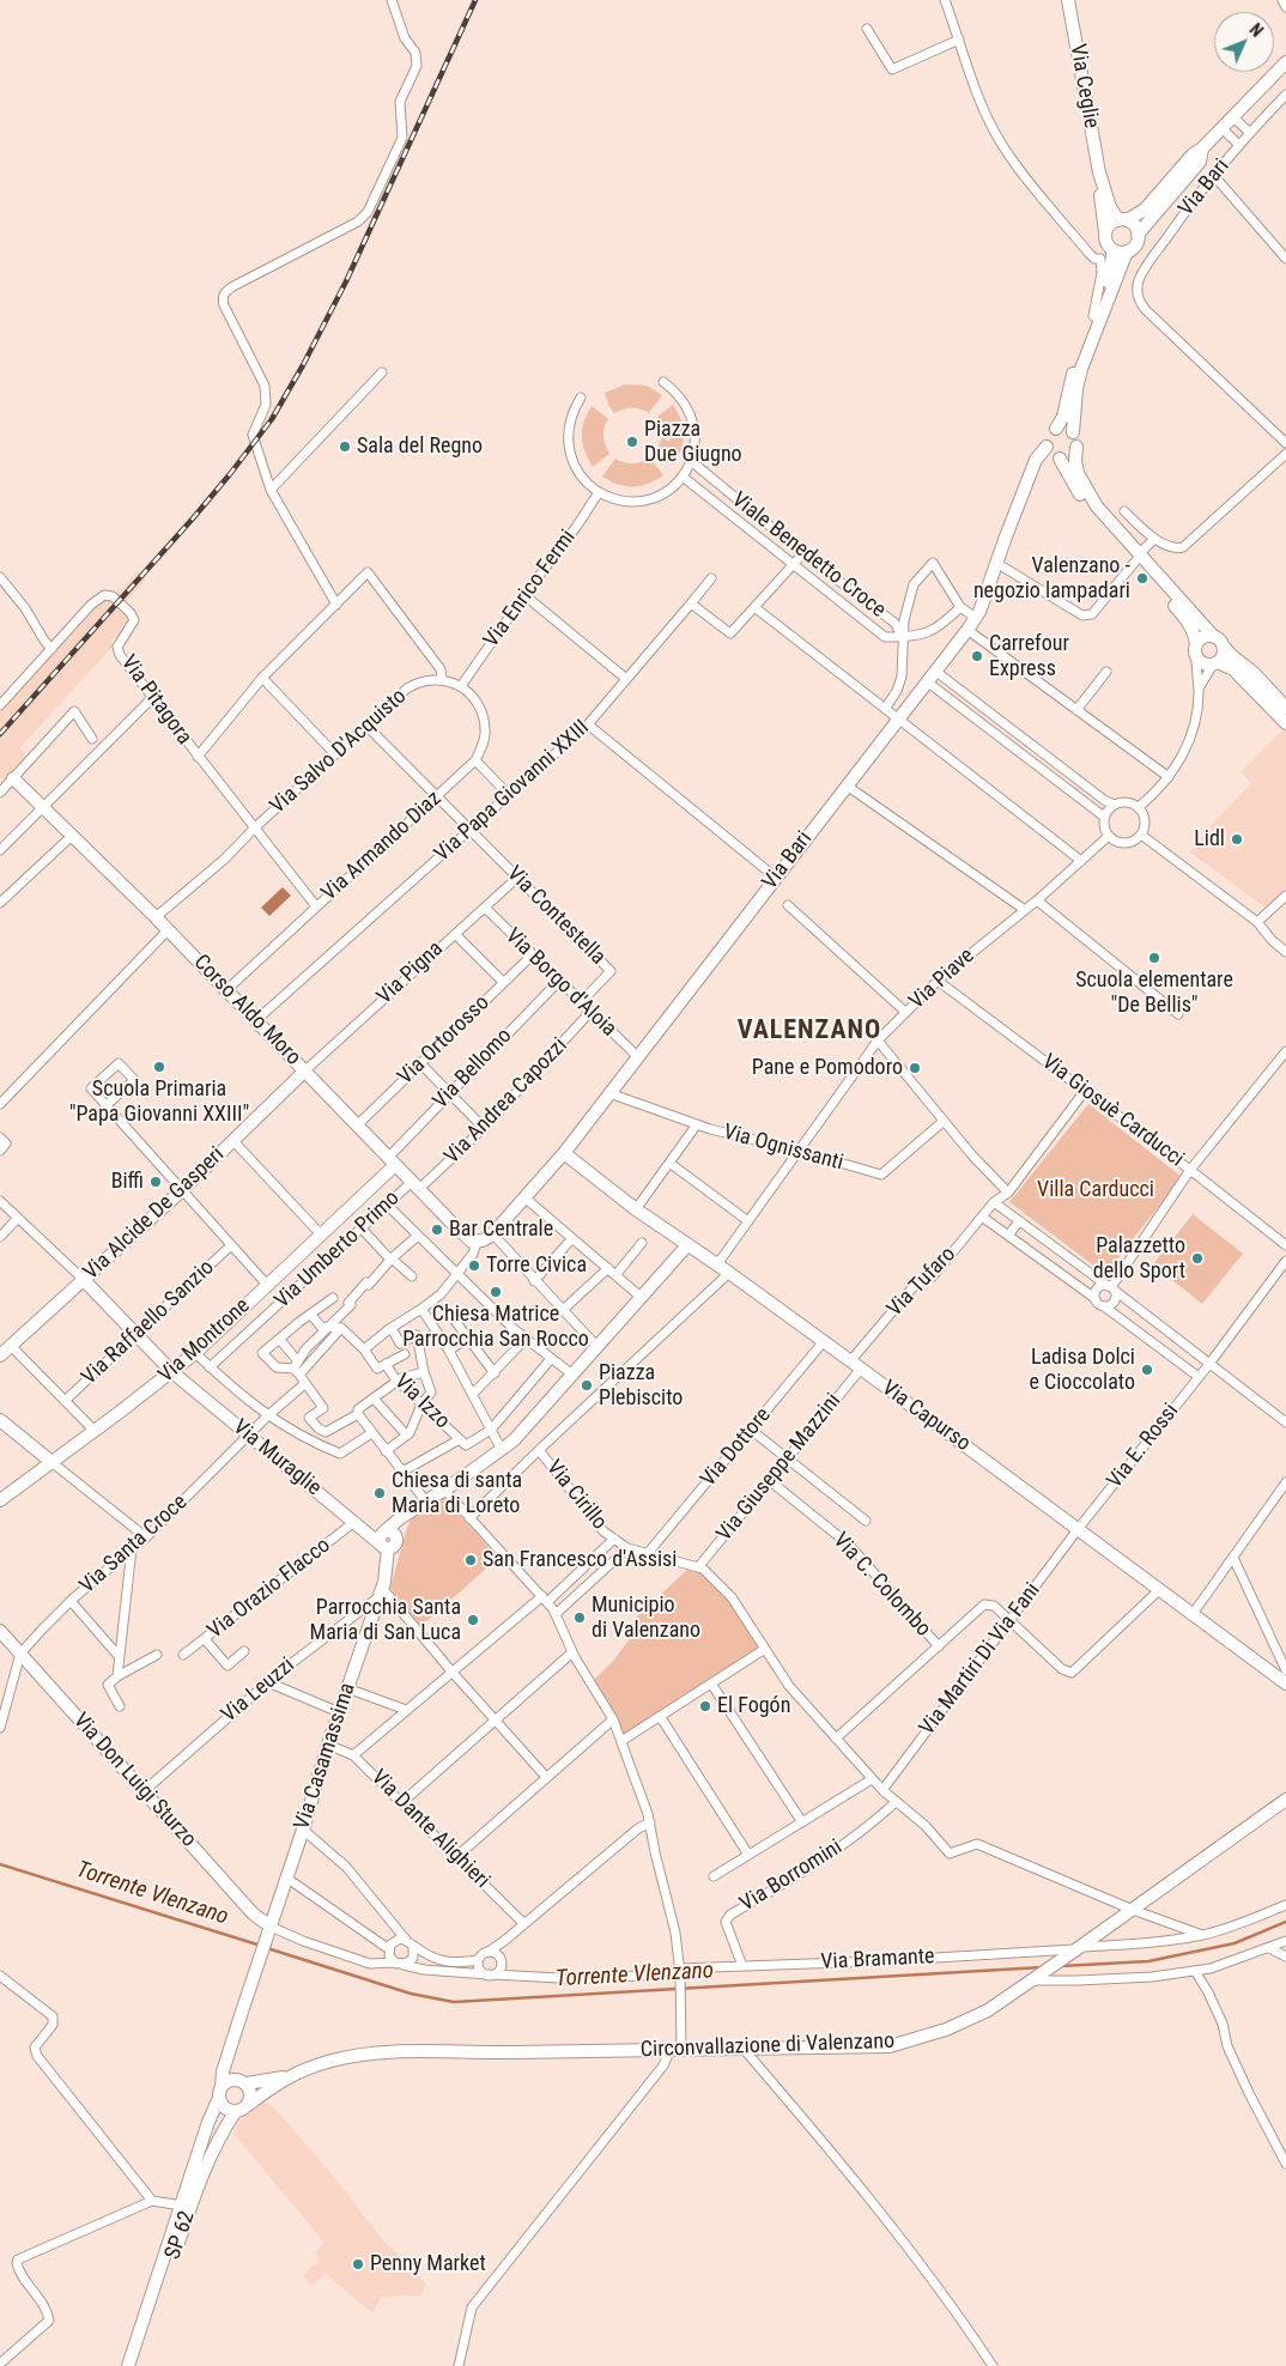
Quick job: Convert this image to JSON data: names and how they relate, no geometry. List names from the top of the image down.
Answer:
{
  "streets": {
    "street": [
      "Via Ceglie",
      "Via Bari",
      "Viale Benedetto Croce",
      "Via Enrico Fermi",
      "Via Pitagora",
      "Via Salvo D'Acquisto",
      "Via Papa Giovanni XXIII",
      "Via Armando Diaz",
      "Via Contestella",
      "Via Pigna",
      "Via Piave",
      "Via Borgo d'Aloia",
      "Corso Aldo Moro",
      "Via Ortorosso",
      "Via Bellomo",
      "Via Andrea Capozzi",
      "Via Giosuè Carducci",
      "Via Ognissanti",
      "Via Alcide De Gasperi",
      "Via Umberto Primo",
      "Via Tufaro",
      "Via Raffaello Sanzio",
      "Via Montrone",
      "Via Izzo",
      "Via Capurso",
      "Via E. Rossi",
      "Via Dottore",
      "Via Muraglie",
      "Via Giuseppe Mazzini",
      "Via Cirillo",
      "Via Santa Croce",
      "Via C. Colombo",
      "Via Orazio Flacco",
      "Via Martiri Di Via Fani",
      "Via Leuzzi",
      "Via Casamassima",
      "Via Don Luigi Sturzo",
      "Via Dante Alighieri",
      "Via Borromini",
      "Via Bramante",
      "Circonvallazione di Valenzano",
      "SP 62"
    ]
  },
  "crossings": [
    ["Via Ceglie", "Via Bari"],
    ["Via Bari", "Via Borgo d'Aloia"],
    ["Via Bari", "Corso Aldo Moro"],
    ["Via Bari", "Via Ognissanti"],
    ["Via Bari", "Via Capurso"],
    ["Via Enrico Fermi", "Via Salvo D'Acquisto"],
    ["Via Enrico Fermi", "Via Armando Diaz"],
    ["Via Enrico Fermi", "Via Contestella"],
    ["Via Pitagora", "Via Salvo D'Acquisto"],
    ["Via Pitagora", "Via Armando Diaz"],
    ["Via Salvo D'Acquisto", "Via Armando Diaz"],
    ["Via Salvo D'Acquisto", "Via Contestella"],
    ["Via Salvo D'Acquisto", "Corso Aldo Moro"],
    ["Via Papa Giovanni XXIII", "Via Contestella"],
    ["Via Papa Giovanni XXIII", "Corso Aldo Moro"],
    ["Via Armando Diaz", "Via Contestella"],
    ["Via Armando Diaz", "Corso Aldo Moro"],
    ["Via Contestella", "Via Pigna"],
    ["Via Contestella", "Via Borgo d'Aloia"],
    ["Via Pigna", "Via Borgo d'Aloia"],
    ["Via Pigna", "Corso Aldo Moro"],
    ["Via Pigna", "Via Alcide De Gasperi"],
    ["Via Piave", "Via Giosuè Carducci"],
    ["Via Piave", "Via Ognissanti"],
    ["Via Piave", "Via Capurso"],
    ["Via Borgo d'Aloia", "Via Ortorosso"],
    ["Via Borgo d'Aloia", "Via Bellomo"],
    ["Via Borgo d'Aloia", "Via Andrea Capozzi"],
    ["Corso Aldo Moro", "Via Ortorosso"],
    ["Corso Aldo Moro", "Via Bellomo"],
    ["Corso Aldo Moro", "Via Andrea Capozzi"],
    ["Corso Aldo Moro", "Via Alcide De Gasperi"],
    ["Corso Aldo Moro", "Via Umberto Primo"],
    ["Corso Aldo Moro", "Via Montrone"],
    ["Via Bellomo", "Via Montrone"],
    ["Via Andrea Capozzi", "Via Umberto Primo"],
    ["Via Giosuè Carducci", "Via Tufaro"],
    ["Via Alcide De Gasperi", "Via Muraglie"],
    ["Via Tufaro", "Via Capurso"],
    ["Via Tufaro", "Via Giuseppe Mazzini"],
    ["Via Raffaello Sanzio", "Via Muraglie"],
    ["Via Montrone", "Via Muraglie"],
    ["Via Capurso", "Via E. Rossi"],
    ["Via Capurso", "Via Dottore"],
    ["Via Capurso", "Via Giuseppe Mazzini"],
    ["Via Capurso", "Via Martiri Di Via Fani"],
    ["Via E. Rossi", "Via Martiri Di Via Fani"],
    ["Via Dottore", "Via Cirillo"],
    ["Via Muraglie", "Via Santa Croce"],
    ["Via Muraglie", "Via Orazio Flacco"],
    ["Via Muraglie", "Via Casamassima"],
    ["Via Giuseppe Mazzini", "Via Cirillo"],
    ["Via Giuseppe Mazzini", "Via C. Colombo"],
    ["Via Santa Croce", "Via Don Luigi Sturzo"],
    ["Via Leuzzi", "Via Casamassima"],
    ["Via Leuzzi", "Via Don Luigi Sturzo"],
    ["Via Casamassima", "Via Don Luigi Sturzo"],
    ["Via Casamassima", "Via Dante Alighieri"],
    ["Via Casamassima", "Via Bramante"],
    ["Via Casamassima", "SP 62"],
    ["Via Don Luigi Sturzo", "Via Bramante"],
    ["Via Borromini", "Via Bramante"],
    ["Via Bramante", "Circonvallazione di Valenzano"]
  ],
  "districts": ["VALENZANO"],
  "water": ["Torrente Vlenzano"],
  "parks": ["Villa Carducci"],
  "places": [
    "Piazza Due Giugno",
    "Sala del Regno",
    "Valenzano - negozio lampadari",
    "Carrefour Express",
    "Lidl",
    "Scuola elementare \"De Bellis\"",
    "Scuola Primaria \"Papa Giovanni XXIII\"",
    "Pane e Pomodoro",
    "Biffi",
    "Bar Centrale",
    "Palazzetto dello Sport",
    "Torre Civica",
    "Chiesa Matrice Parrocchia San Rocco",
    "Ladisa Dolci e Cioccolato",
    "Piazza Plebiscito",
    "Chiesa di santa Maria di Loreto",
    "San Francesco d'Assisi",
    "Municipio di Valenzano",
    "Parrocchia Santa Maria di San Luca",
    "El Fogón",
    "Penny Market"
  ],
  "north": "top right"
}
